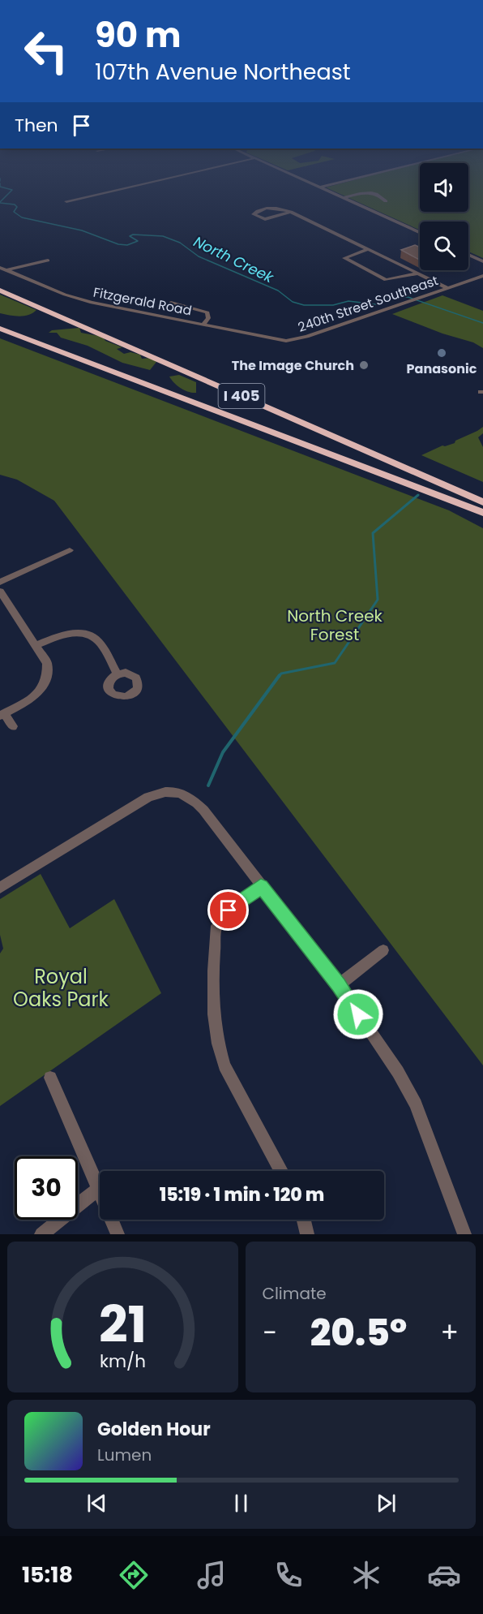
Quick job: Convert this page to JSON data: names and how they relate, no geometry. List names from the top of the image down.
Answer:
{
  "streets": {
    "highway": ["I 405"],
    "street": ["Fitzgerald Road", "240th Street Southeast"]
  },
  "crossings": [
    ["Fitzgerald Road", "240th Street Southeast"]
  ],
  "water": ["North Creek"],
  "parks": ["North Creek Forest", "Royal Oaks Park"],
  "places": ["Panasonic", "The Image Church"],
  "page": {
    "turn": ["90 m", "107th Avenue Northeast"],
    "then": "Then",
    "limit": "30",
    "trip": "15:19 · 1 min · 120 m",
    "tile": "Climate",
    "heat": ["−", "20.5°", "+"],
    "song": ["Golden Hour", "Lumen"],
    "tabs": "15:18",
    "gauge": ["21", "km/h"]
  }
}
